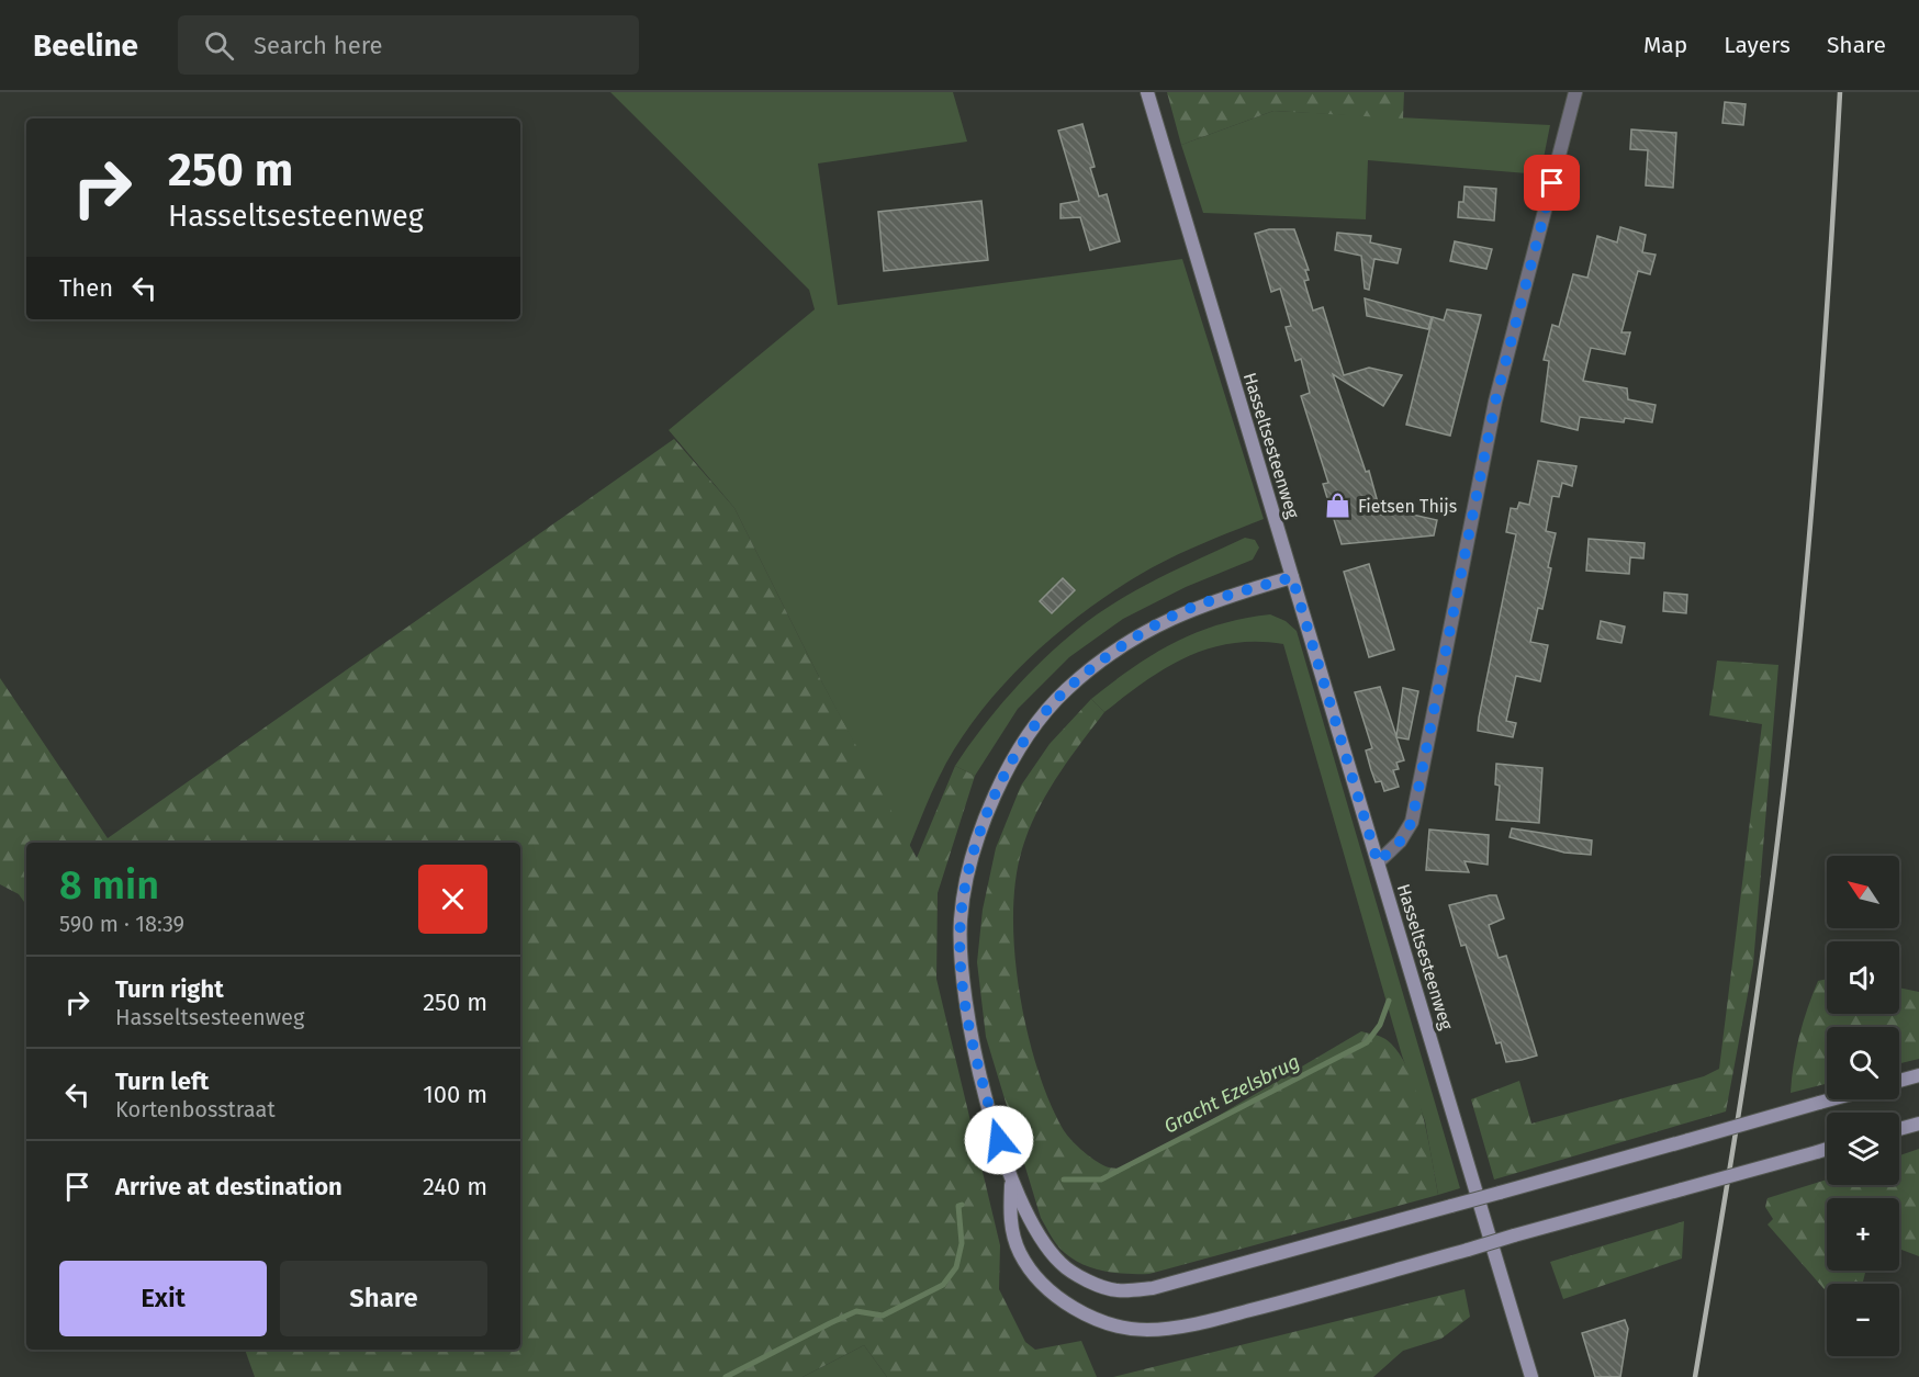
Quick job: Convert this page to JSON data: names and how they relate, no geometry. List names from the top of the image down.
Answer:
{
  "streets": {
    "main road": ["Hasseltsesteenweg"]
  },
  "water": ["Gracht Ezelsbrug"],
  "places": {
    "shop": ["Fietsen Thijs"]
  },
  "north": "top left",
  "page": {
    "header": "Beeline",
    "search": "Search here",
    "nav": ["Map", "Layers", "Share"],
    "turn": ["250 m", "Hasseltsesteenweg"],
    "then": "Then",
    "heading": ["8 min", "590 m · 18:39"],
    "map_buttons": ["+", "−"],
    "list": [
      {
        "name": "Turn right",
        "note": "Hasseltsesteenweg",
        "value": "250 m"
      },
      {
        "name": "Turn left",
        "note": "Kortenbosstraat",
        "value": "100 m"
      },
      {
        "name": "Arrive at destination",
        "value": "240 m"
      }
    ],
    "buttons": ["Exit", "Share"]
  }
}
